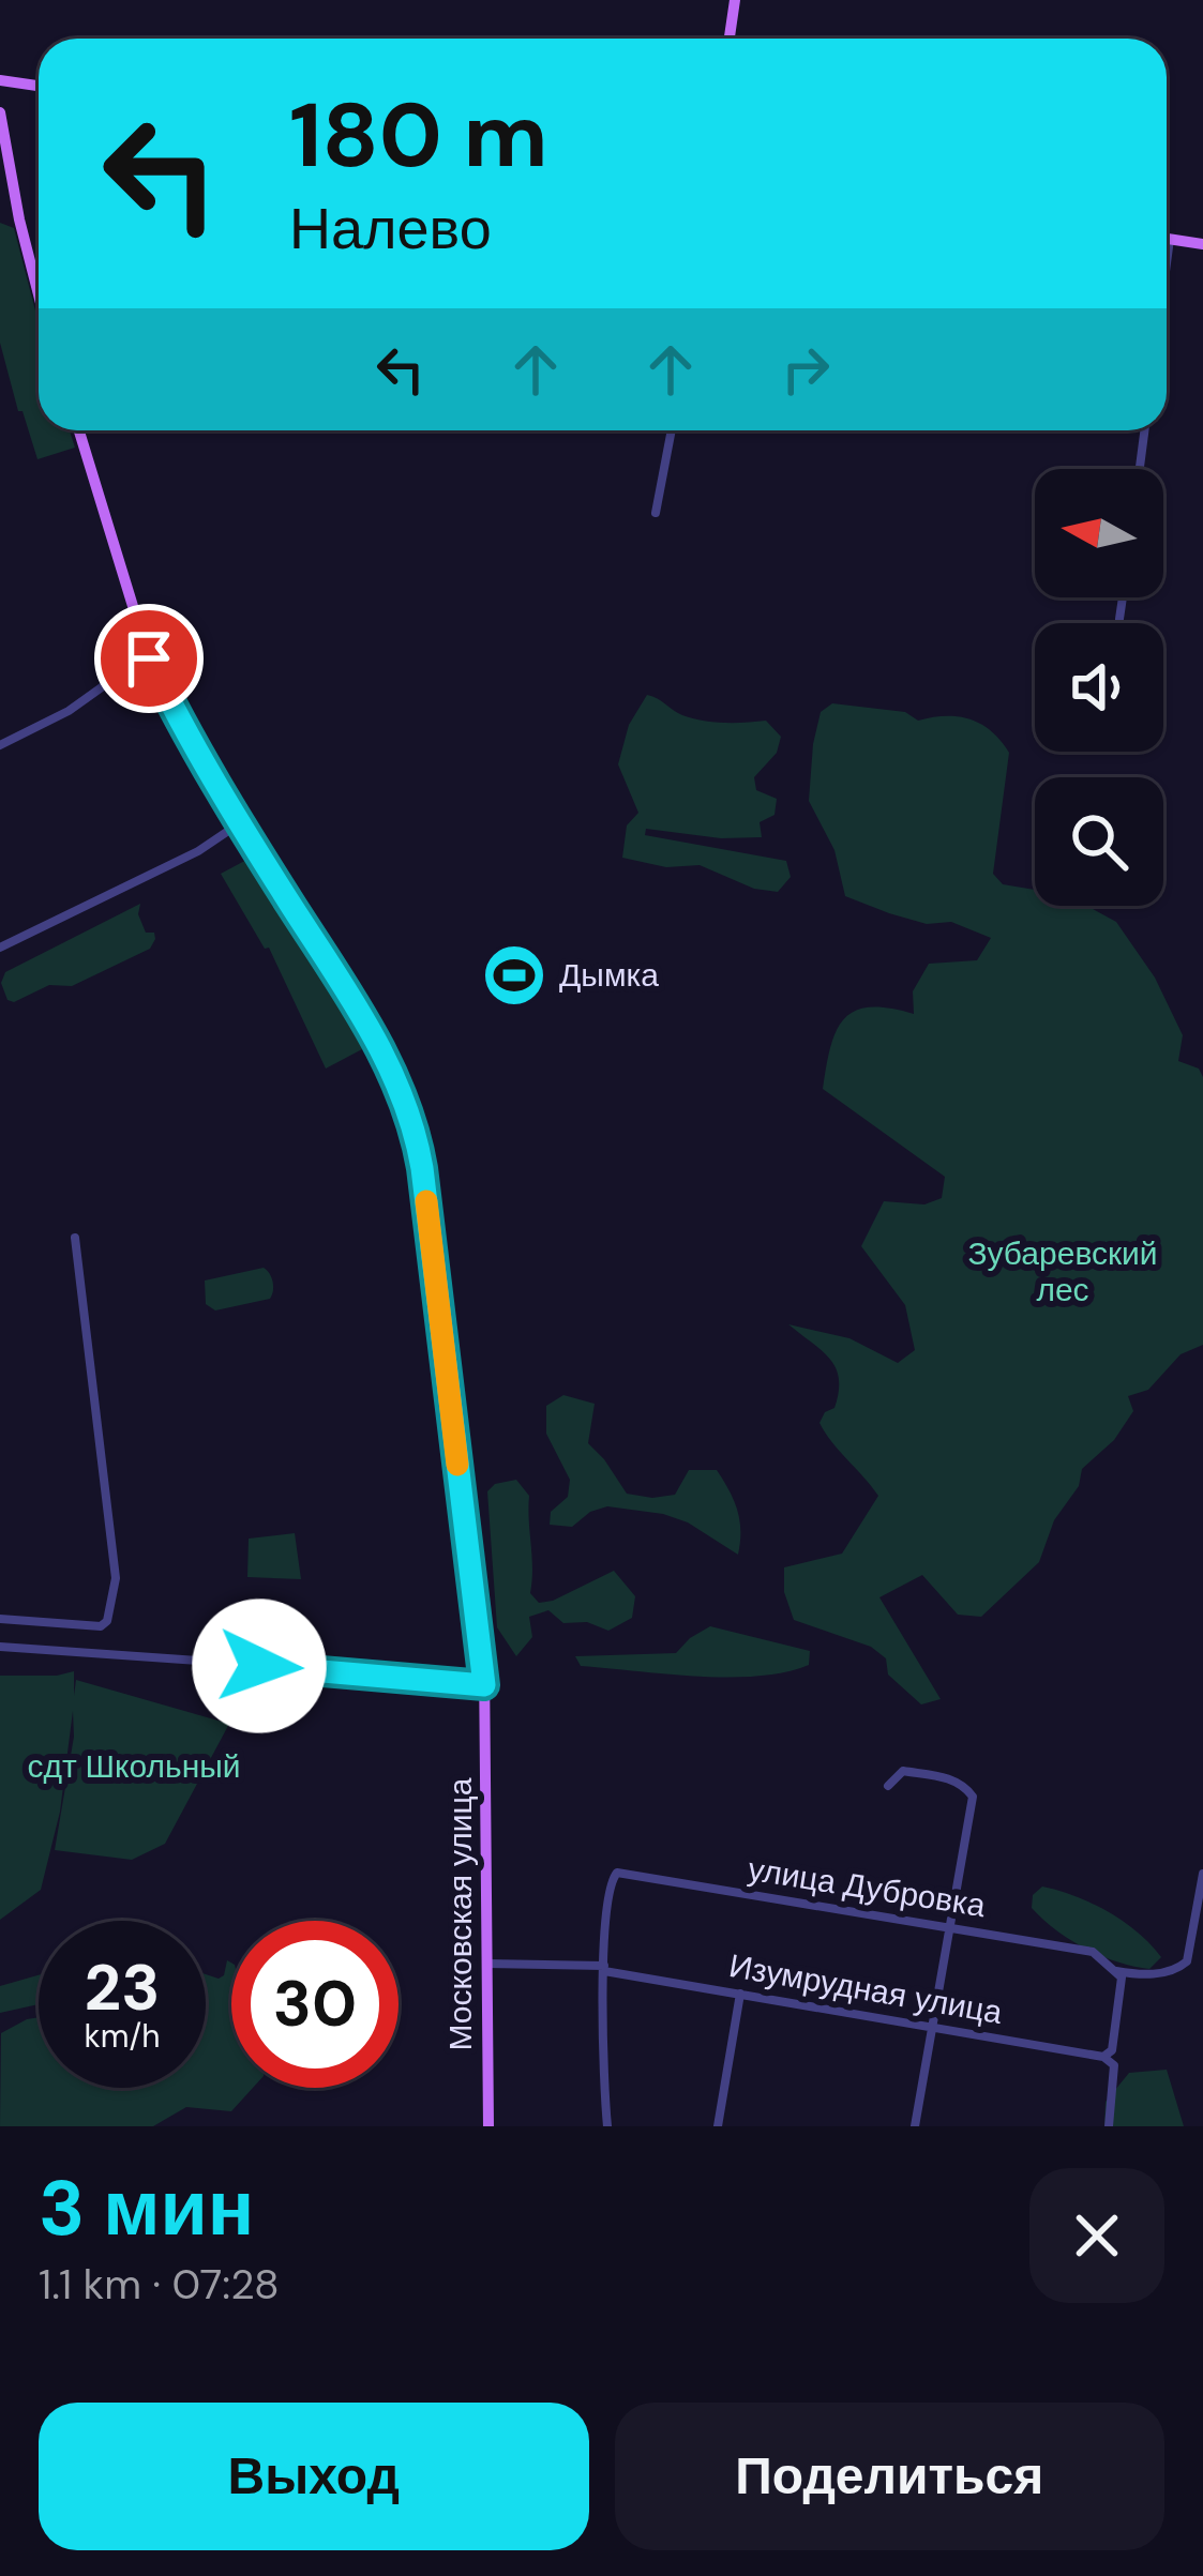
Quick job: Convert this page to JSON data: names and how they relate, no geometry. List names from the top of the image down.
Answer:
{
  "streets": {
    "main road": ["Московская улица"],
    "street": ["улица Дубровка", "Изумрудная улица"]
  },
  "crossings": [
    ["улица Дубровка", "Изумрудная улица"],
    ["Московская улица", "Изумрудная улица"]
  ],
  "parks": ["Зубаревский лес", "сдт Школьный"],
  "places": {
    "sports": ["Дымка"]
  },
  "north": "left",
  "page": {
    "turn": ["180 m", "Налево"],
    "speed": "23 km/h",
    "limit": "30",
    "heading": ["3 мин", "1.1 km · 07:28"],
    "buttons": ["Выход", "Поделиться"]
  }
}
